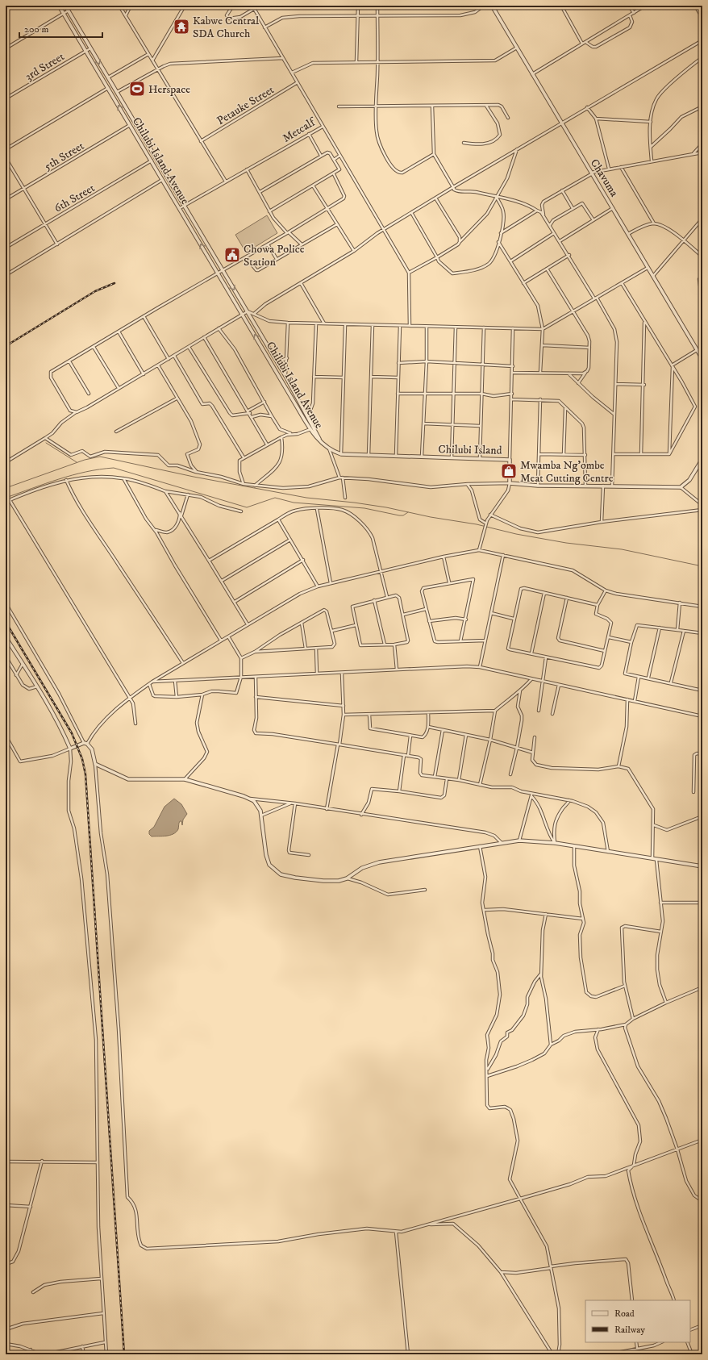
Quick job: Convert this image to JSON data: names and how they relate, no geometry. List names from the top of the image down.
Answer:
{
  "streets": {
    "street": [
      "3rd Street",
      "Petauke Street",
      "Metcalf",
      "5th Street",
      "Chilubi Island Avenue",
      "Chavuma",
      "6th Street",
      "Chilubi Island"
    ]
  },
  "crossings": [
    ["3rd Street", "Chilubi Island Avenue"],
    ["Petauke Street", "Metcalf"],
    ["Metcalf", "Chilubi Island Avenue"],
    ["5th Street", "Chilubi Island Avenue"],
    ["Chilubi Island Avenue", "6th Street"],
    ["Chilubi Island Avenue", "Chilubi Island"]
  ],
  "places": {
    "temple": ["Kabwe Central SDA Church"],
    "sports": ["Herspace"],
    "public building": ["Chowa Police Station"],
    "shop": ["Mwamba Ng'ombe Meat Cutting Centre"]
  },
  "legend": ["Road", "Railway"],
  "scale_bar": "200 m"
}
